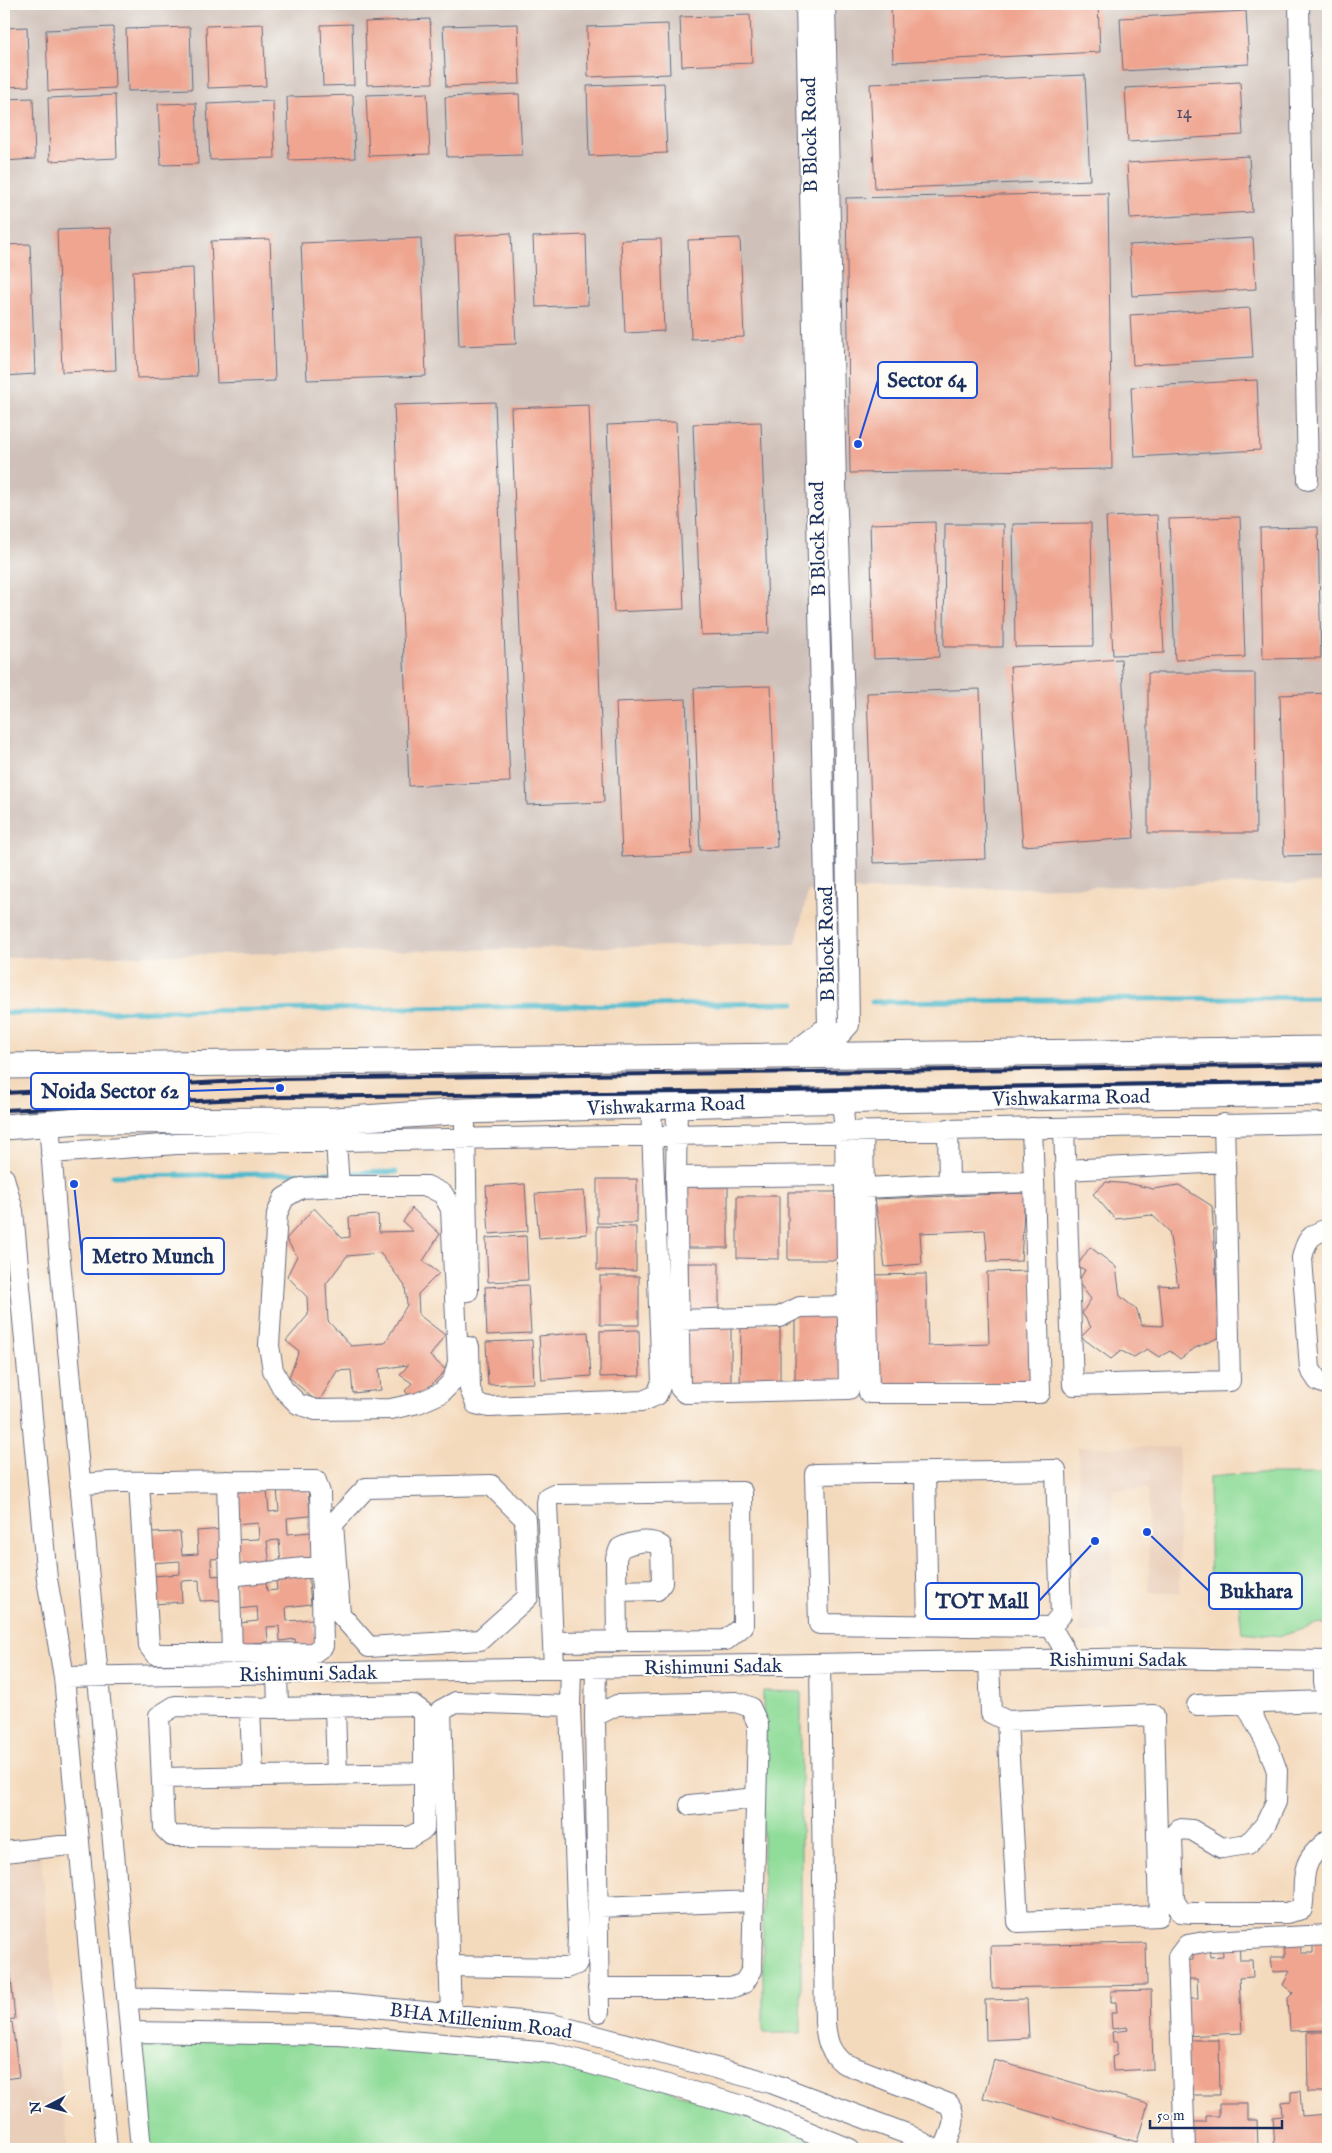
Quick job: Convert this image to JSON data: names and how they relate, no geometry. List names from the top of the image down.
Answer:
{
  "streets": {
    "main road": ["Vishwakarma Road"],
    "street": ["B Block Road", "Rishimuni Sadak", "BHA Millenium Road"]
  },
  "places": [
    "Sector 64",
    "Noida Sector 62",
    "Metro Munch",
    "Bukhara",
    "TOT Mall"
  ],
  "house_numbers": ["14"],
  "scale_bar": "50 m",
  "north": "left"
}
